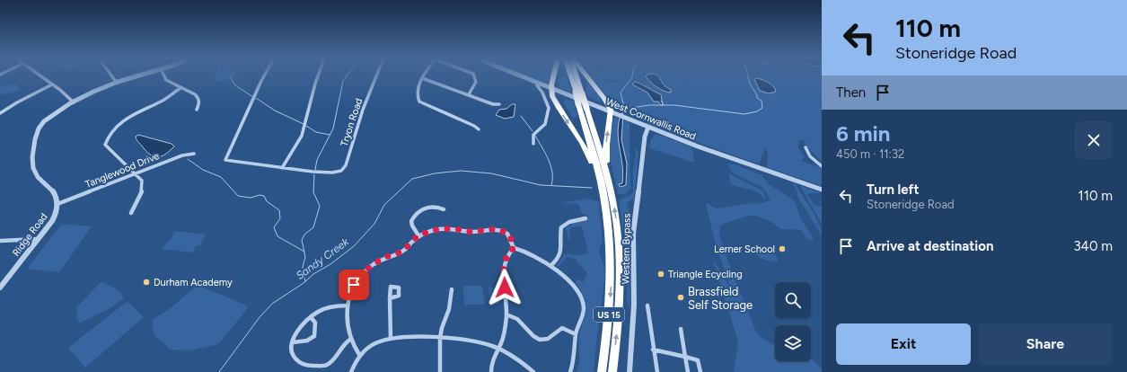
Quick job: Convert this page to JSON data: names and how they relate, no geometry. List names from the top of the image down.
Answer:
{
  "streets": {
    "highway": ["US 15"],
    "street": [
      "West Cornwallis Road",
      "Tryon Road",
      "Tanglewood Drive",
      "Ridge Road",
      "Western Bypass"
    ]
  },
  "crossings": [
    ["West Cornwallis Road", "Western Bypass"],
    ["Tanglewood Drive", "Ridge Road"]
  ],
  "water": ["Sandy Creek"],
  "places": [
    "Lerner School",
    "Triangle Ecycling",
    "Durham Academy",
    "Brassfield Self Storage"
  ],
  "page": {
    "turn": ["110 m", "Stoneridge Road"],
    "then": "Then",
    "heading": ["6 min", "450 m · 11:32"],
    "list": [
      {
        "name": "Turn left",
        "note": "Stoneridge Road",
        "value": "110 m"
      },
      {
        "name": "Arrive at destination",
        "value": "340 m"
      }
    ],
    "buttons": ["Exit", "Share"]
  }
}
